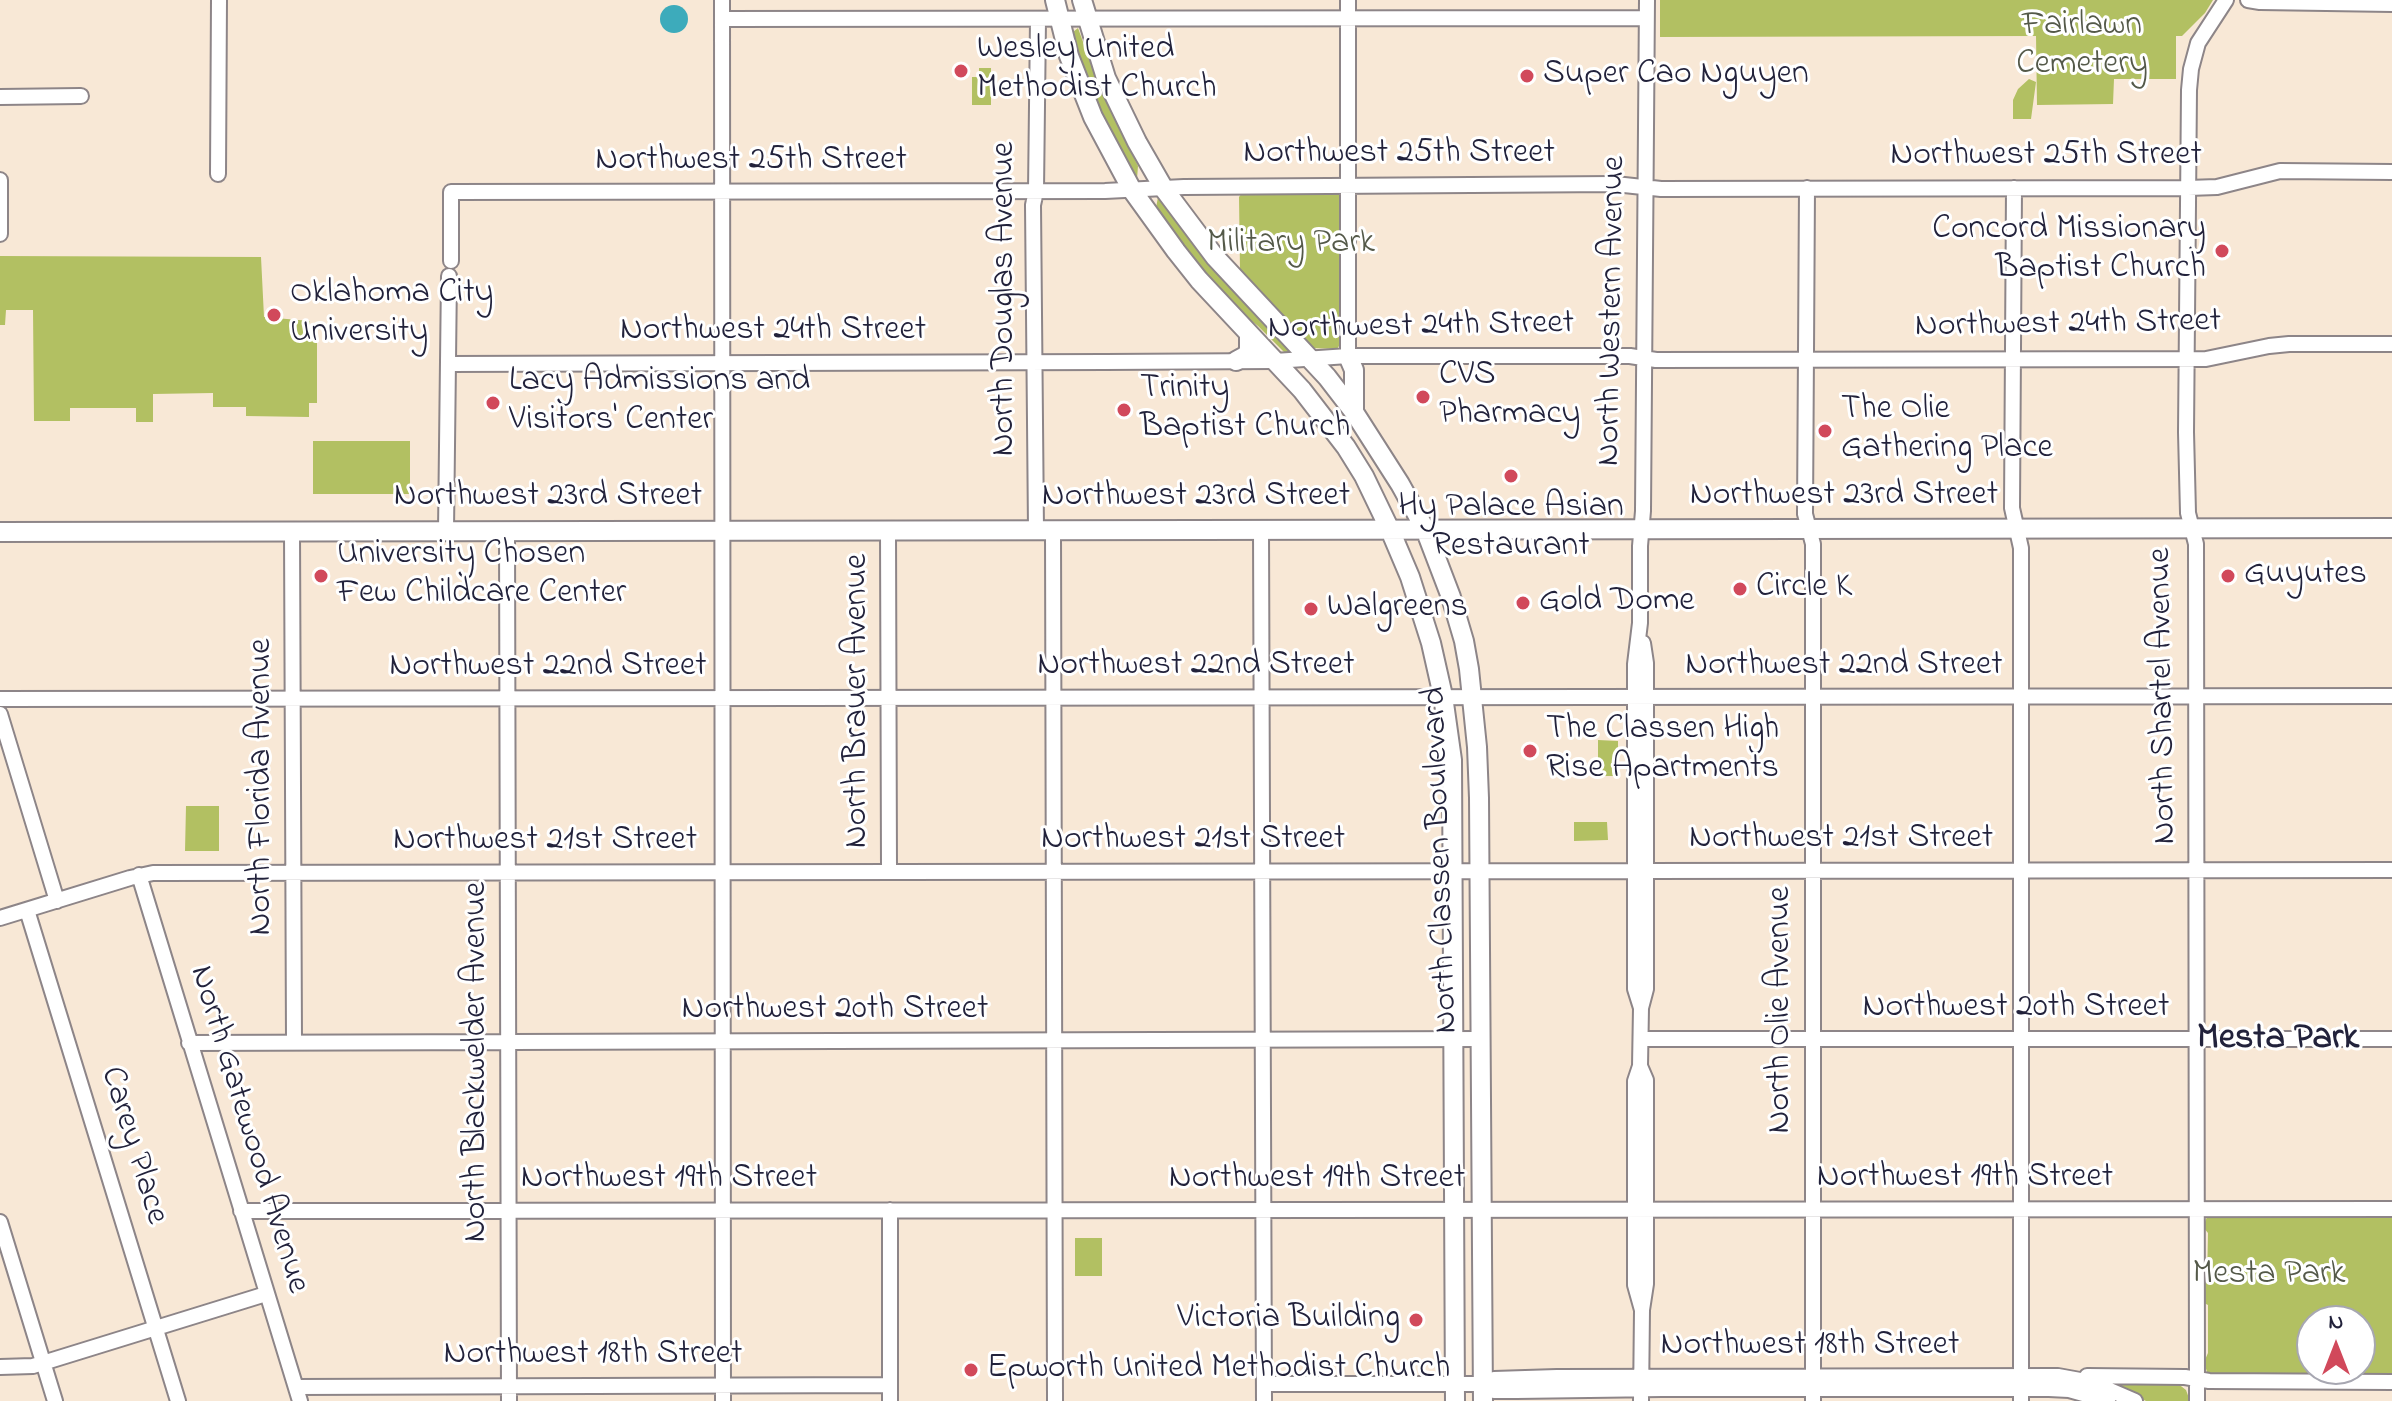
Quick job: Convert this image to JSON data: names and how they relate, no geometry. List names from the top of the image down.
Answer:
{
  "streets": {
    "main road": ["Northwest 23rd Street", "North Classen Boulevard"],
    "street": [
      "Northwest 25th Street",
      "North Douglas Avenue",
      "North Western Avenue",
      "Northwest 24th Street",
      "Northwest 22nd Street",
      "North Shartel Avenue",
      "North Brauer Avenue",
      "North Florida Avenue",
      "Northwest 21st Street",
      "Northwest 20th Street",
      "North Olie Avenue",
      "North Blackwelder Avenue",
      "North Gatewood Avenue",
      "Carey Place",
      "Northwest 19th Street",
      "Northwest 18th Street"
    ]
  },
  "crossings": [
    ["Northwest 25th Street", "North Douglas Avenue"],
    ["Northwest 25th Street", "North Western Avenue"],
    ["Northwest 25th Street", "Northwest 24th Street"],
    ["Northwest 25th Street", "North Shartel Avenue"],
    ["Northwest 25th Street", "North Classen Boulevard"],
    ["Northwest 25th Street", "North Olie Avenue"],
    ["North Douglas Avenue", "Northwest 24th Street"],
    ["North Douglas Avenue", "Northwest 23rd Street"],
    ["North Douglas Avenue", "Northwest 22nd Street"],
    ["North Douglas Avenue", "Northwest 21st Street"],
    ["North Douglas Avenue", "Northwest 20th Street"],
    ["North Douglas Avenue", "Northwest 19th Street"],
    ["North Western Avenue", "Northwest 24th Street"],
    ["North Western Avenue", "Northwest 23rd Street"],
    ["North Western Avenue", "Northwest 22nd Street"],
    ["North Western Avenue", "Northwest 21st Street"],
    ["North Western Avenue", "Northwest 20th Street"],
    ["North Western Avenue", "Northwest 19th Street"],
    ["North Western Avenue", "Northwest 18th Street"],
    ["Northwest 24th Street", "North Shartel Avenue"],
    ["Northwest 24th Street", "North Classen Boulevard"],
    ["Northwest 24th Street", "North Olie Avenue"],
    ["Northwest 23rd Street", "North Shartel Avenue"],
    ["Northwest 23rd Street", "North Brauer Avenue"],
    ["Northwest 23rd Street", "North Florida Avenue"],
    ["Northwest 23rd Street", "North Classen Boulevard"],
    ["Northwest 23rd Street", "North Olie Avenue"],
    ["Northwest 23rd Street", "North Blackwelder Avenue"],
    ["Northwest 22nd Street", "North Shartel Avenue"],
    ["Northwest 22nd Street", "North Brauer Avenue"],
    ["Northwest 22nd Street", "North Florida Avenue"],
    ["Northwest 22nd Street", "North Classen Boulevard"],
    ["Northwest 22nd Street", "North Olie Avenue"],
    ["Northwest 22nd Street", "North Blackwelder Avenue"],
    ["North Shartel Avenue", "Northwest 21st Street"],
    ["North Shartel Avenue", "Northwest 20th Street"],
    ["North Shartel Avenue", "Northwest 19th Street"],
    ["North Brauer Avenue", "Northwest 21st Street"],
    ["North Florida Avenue", "Northwest 21st Street"],
    ["North Florida Avenue", "Northwest 20th Street"],
    ["Northwest 21st Street", "North Classen Boulevard"],
    ["Northwest 21st Street", "North Olie Avenue"],
    ["Northwest 21st Street", "North Blackwelder Avenue"],
    ["Northwest 21st Street", "North Gatewood Avenue"],
    ["Northwest 21st Street", "Carey Place"],
    ["North Classen Boulevard", "Northwest 20th Street"],
    ["North Classen Boulevard", "Northwest 19th Street"],
    ["North Classen Boulevard", "Northwest 18th Street"],
    ["Northwest 20th Street", "North Olie Avenue"],
    ["Northwest 20th Street", "North Blackwelder Avenue"],
    ["Northwest 20th Street", "North Gatewood Avenue"],
    ["North Olie Avenue", "Northwest 19th Street"],
    ["North Olie Avenue", "Northwest 18th Street"],
    ["North Blackwelder Avenue", "Northwest 19th Street"],
    ["North Blackwelder Avenue", "Northwest 18th Street"],
    ["North Gatewood Avenue", "Northwest 19th Street"],
    ["North Gatewood Avenue", "Northwest 18th Street"]
  ],
  "districts": ["Mesta Park"],
  "parks": ["Fairlawn Cemetery", "Military Park", "Mesta Park"],
  "places": [
    "Wesley United Methodist Church",
    "Super Cao Nguyen",
    "Concord Missionary Baptist Church",
    "Oklahoma City University",
    "CVS Pharmacy",
    "Lacy Admissions and Visitors' Center",
    "Trinity Baptist Church",
    "The Olie Gathering Place",
    "Hy Palace Asian Restaurant",
    "University Chosen Few Childcare Center",
    "Guyutes",
    "Circle K",
    "Gold Dome",
    "Walgreens",
    "The Classen High Rise Apartments",
    "Victoria Building",
    "Epworth United Methodist Church"
  ],
  "north": "top"
}
